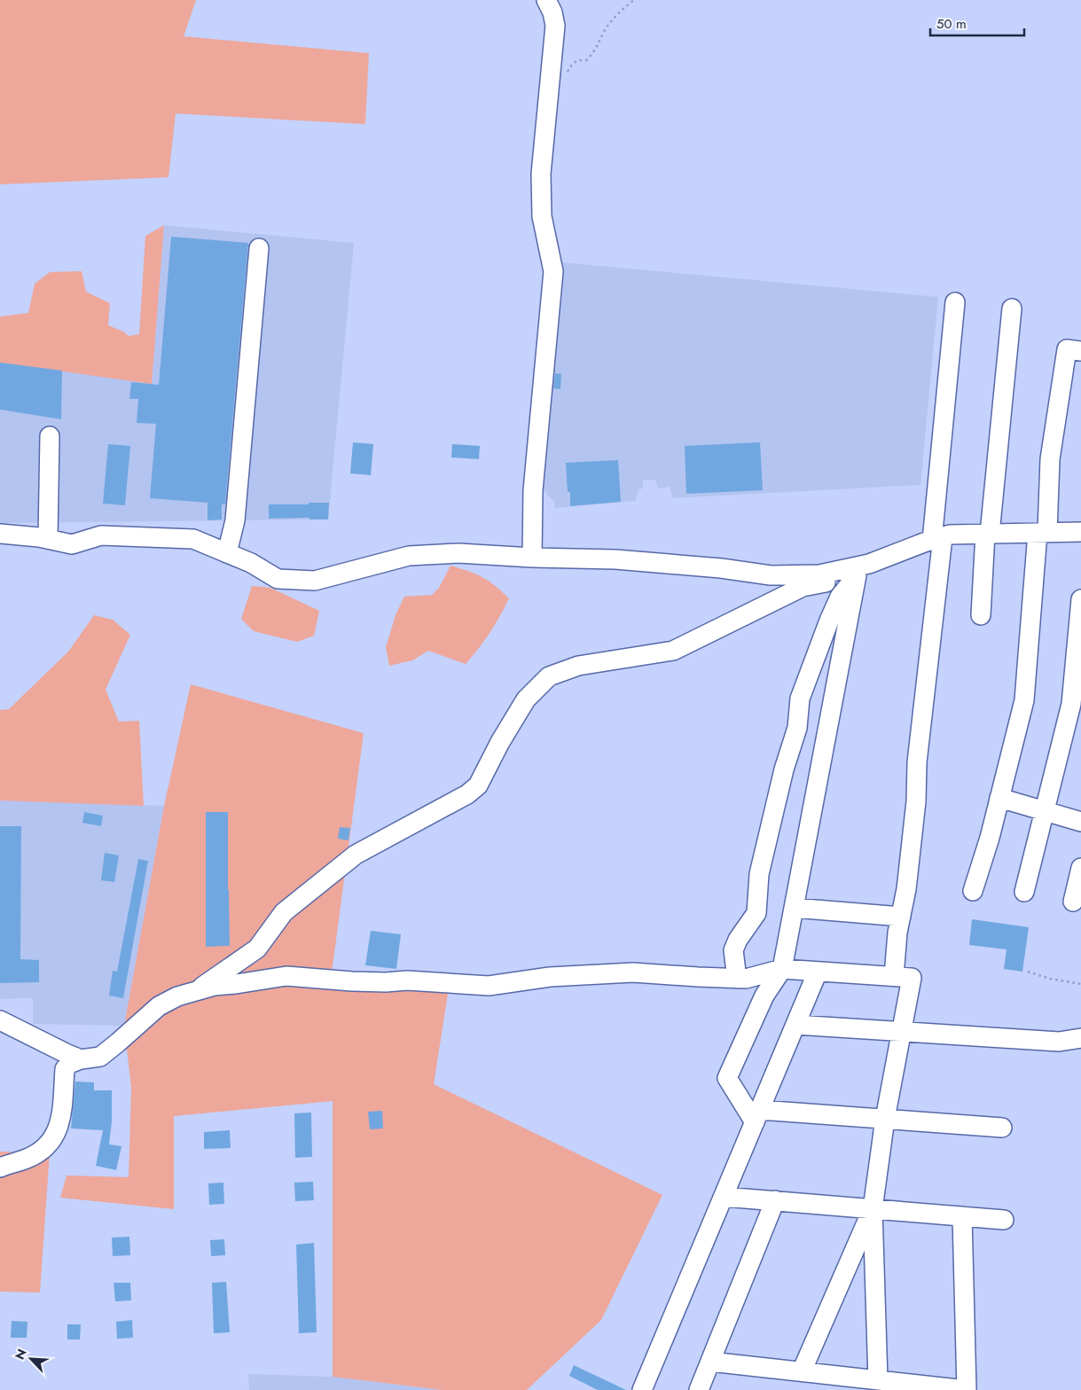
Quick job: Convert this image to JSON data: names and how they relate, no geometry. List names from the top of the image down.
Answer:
{
  "scale_bar": "50 m",
  "north": "top left"
}
